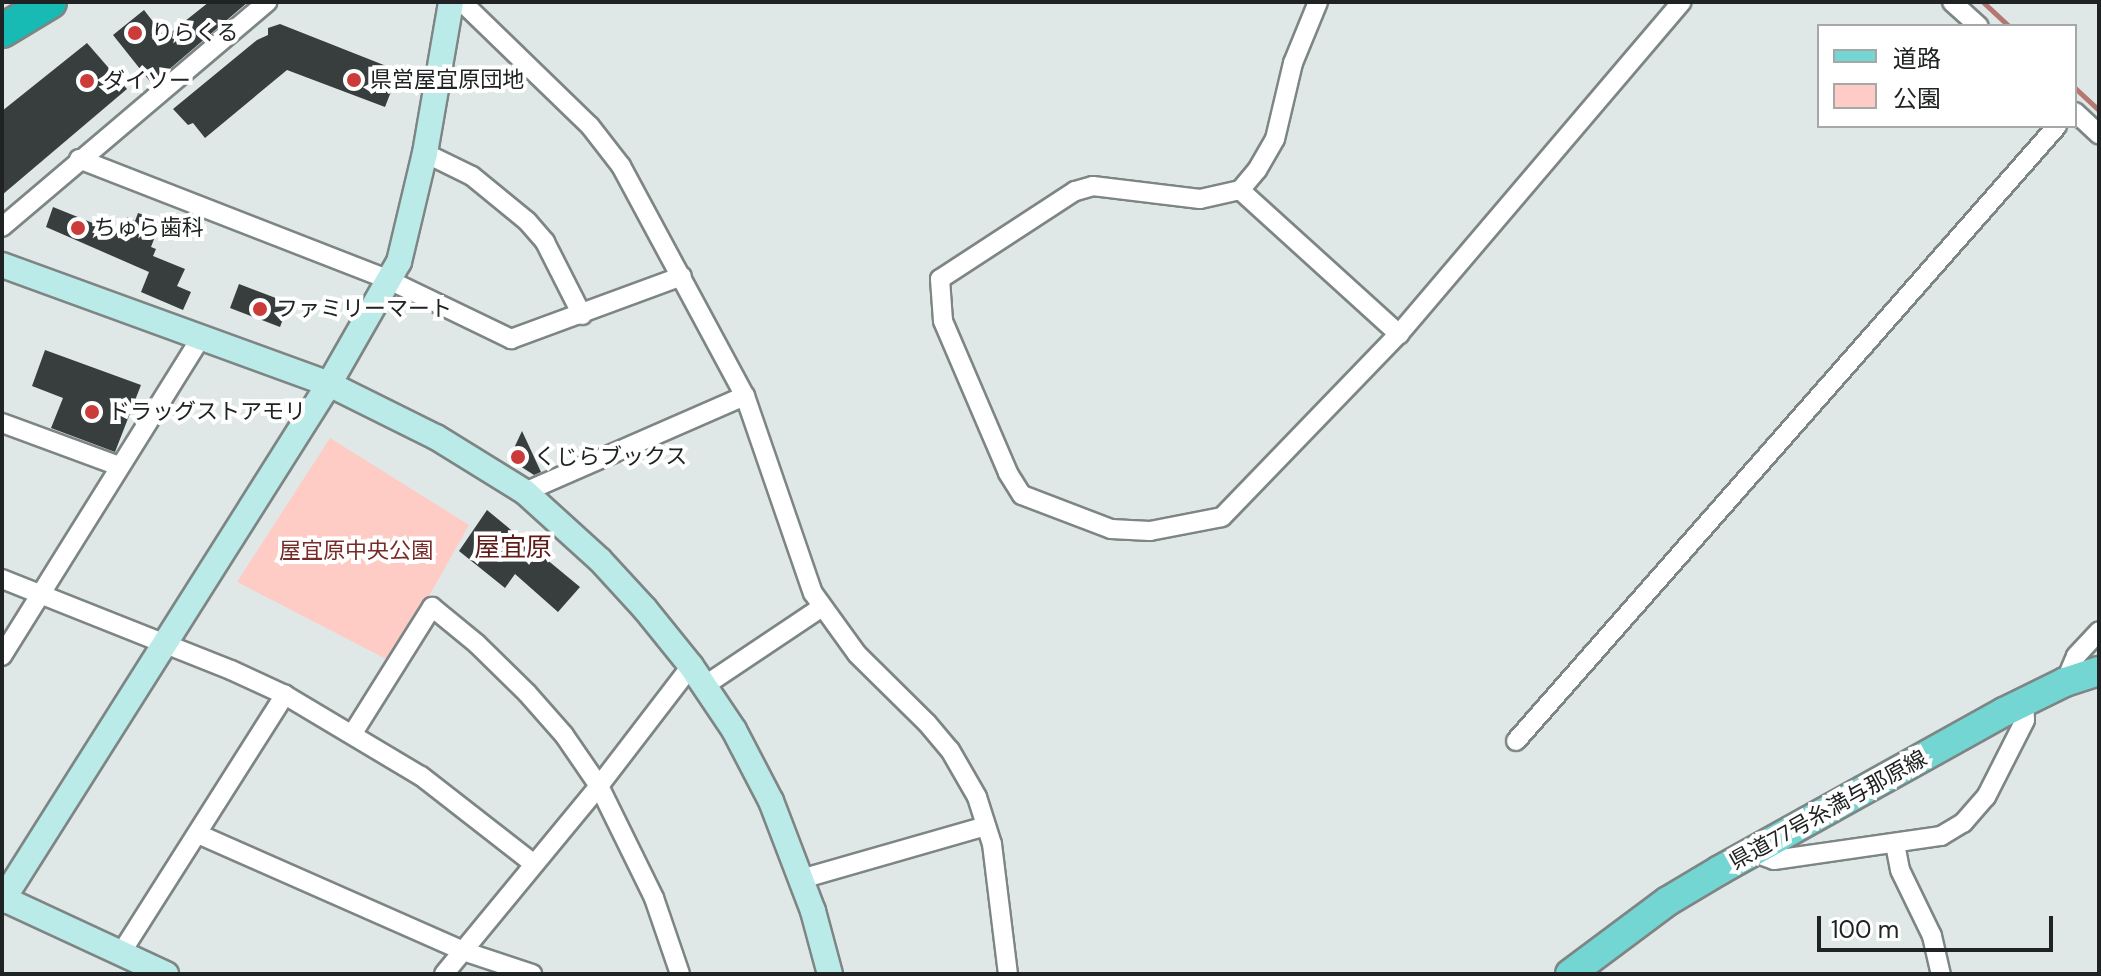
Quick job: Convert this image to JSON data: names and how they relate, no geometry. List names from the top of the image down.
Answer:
{
  "streets": {
    "main road": ["県道77号糸満与那原線"]
  },
  "districts": ["屋宜原"],
  "parks": ["屋宜原中央公園"],
  "places": [
    "りらくる",
    "県営屋宜原団地",
    "ダイソー",
    "ちゅら歯科",
    "ファミリーマート",
    "ドラッグストアモリ",
    "くじらブックス"
  ],
  "legend": ["道路", "公園"],
  "scale_bar": "100 m"
}
